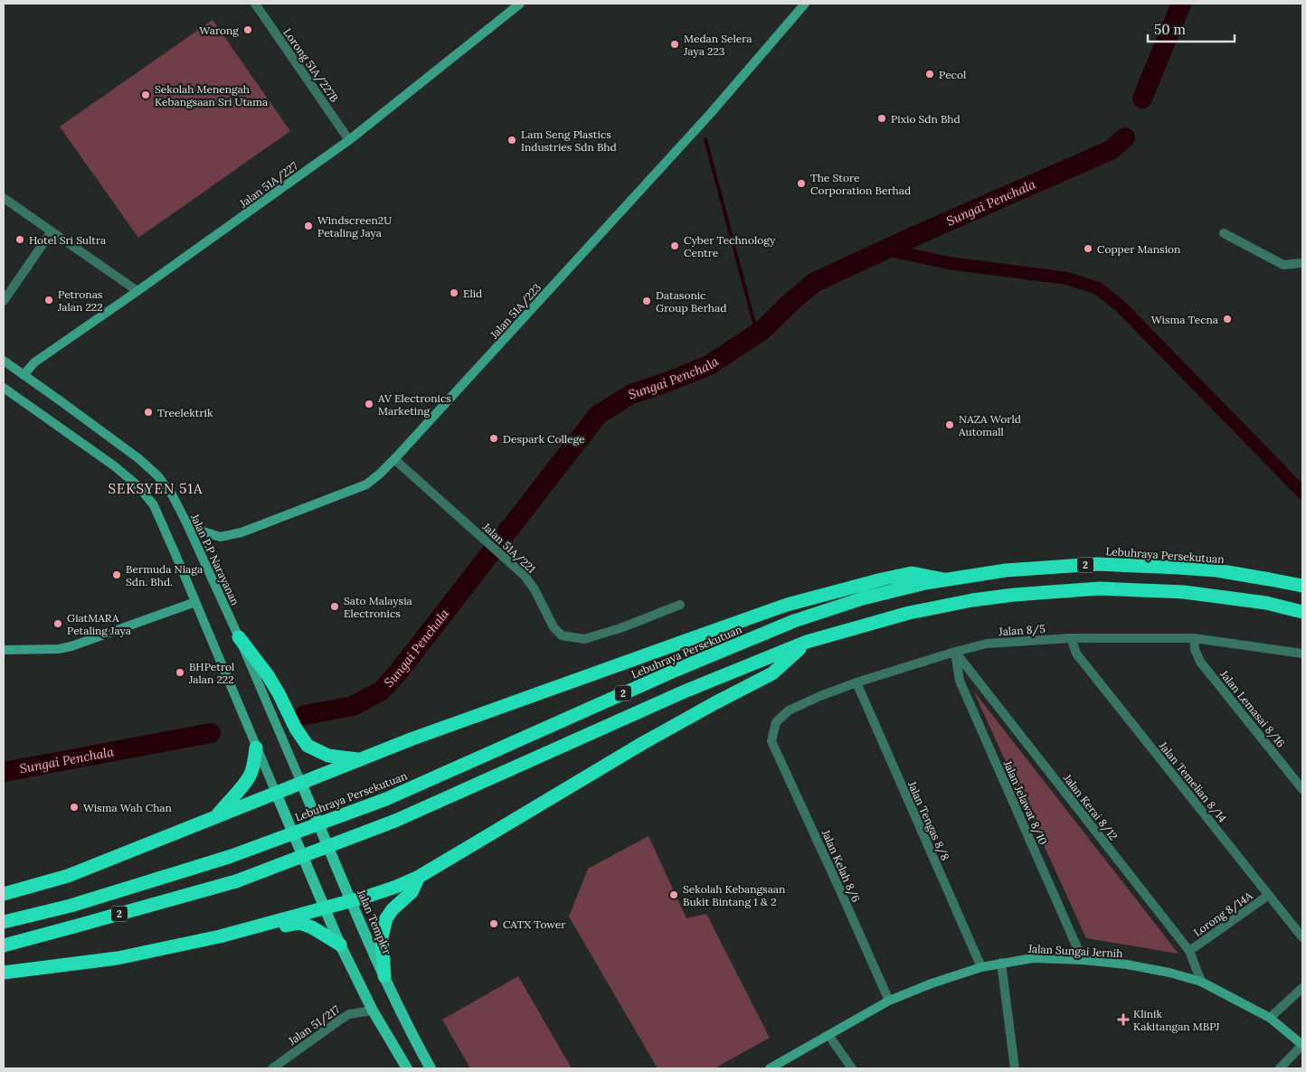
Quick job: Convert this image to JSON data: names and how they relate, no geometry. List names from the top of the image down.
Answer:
{
  "streets": {
    "highway": ["Lebuhraya Persekutuan", "2"],
    "main road": ["Jalan Templer"],
    "street": [
      "Lorong 51A/227B",
      "Jalan 51A/227",
      "Jalan 51A/223",
      "Jalan 51A/221",
      "Jalan P.P Narayanan",
      "Jalan 8/5",
      "Jalan Lemasai 8/16",
      "Jalan Temelian 8/14",
      "Jalan Jelawat 8/10",
      "Jalan Kerai 8/12",
      "Jalan Tengas 8/8",
      "Jalan Kelah 8/6",
      "Lorong 8/14A",
      "Jalan Sungai Jernih",
      "Jalan 51/217"
    ]
  },
  "crossings": [
    ["Lorong 51A/227B", "Jalan 51A/227"],
    ["Jalan 51A/227", "Jalan P.P Narayanan"],
    ["Jalan 51A/223", "Jalan 51A/221"],
    ["Jalan 51A/223", "Jalan P.P Narayanan"],
    ["Jalan P.P Narayanan", "Jalan Templer"],
    ["Jalan 8/5", "Jalan Lemasai 8/16"],
    ["Jalan 8/5", "Jalan Temelian 8/14"],
    ["Jalan 8/5", "Jalan Jelawat 8/10"],
    ["Jalan 8/5", "Jalan Kerai 8/12"],
    ["Jalan 8/5", "Jalan Tengas 8/8"],
    ["Jalan 8/5", "Jalan Kelah 8/6"],
    ["Jalan Temelian 8/14", "Lorong 8/14A"],
    ["Jalan Jelawat 8/10", "Jalan Kerai 8/12"],
    ["Jalan Jelawat 8/10", "Jalan Sungai Jernih"],
    ["Jalan Kerai 8/12", "Lorong 8/14A"],
    ["Jalan Kerai 8/12", "Jalan Sungai Jernih"],
    ["Jalan Tengas 8/8", "Jalan Sungai Jernih"],
    ["Jalan Kelah 8/6", "Jalan Sungai Jernih"]
  ],
  "districts": ["SEKSYEN 51A"],
  "water": ["Sungai Penchala"],
  "places": {
    "other": [
      "Warong",
      "Medan Selera Jaya 223",
      "Pecol",
      "Sekolah Menengah Kebangsaan Sri Utama",
      "Pixio Sdn Bhd",
      "Lam Seng Plastics Industries Sdn Bhd",
      "The Store Corporation Berhad",
      "Windscreen2U Petaling Jaya",
      "Hotel Sri Sultra",
      "Cyber Technology Centre",
      "Copper Mansion",
      "Elid",
      "Petronas Jalan 222",
      "Datasonic Group Berhad",
      "Wisma Tecna",
      "AV Electronics Marketing",
      "Treelektrik",
      "NAZA World Automall",
      "Despark College",
      "Bermuda Niaga Sdn. Bhd.",
      "Sato Malaysia Electronics",
      "GiatMARA Petaling Jaya",
      "BHPetrol Jalan 222",
      "Wisma Wah Chan",
      "Sekolah Kebangsaan Bukit Bintang 1 & 2",
      "CATX Tower"
    ],
    "health": ["Klinik Kakitangan MBPJ"]
  },
  "scale_bar": "50 m"
}
